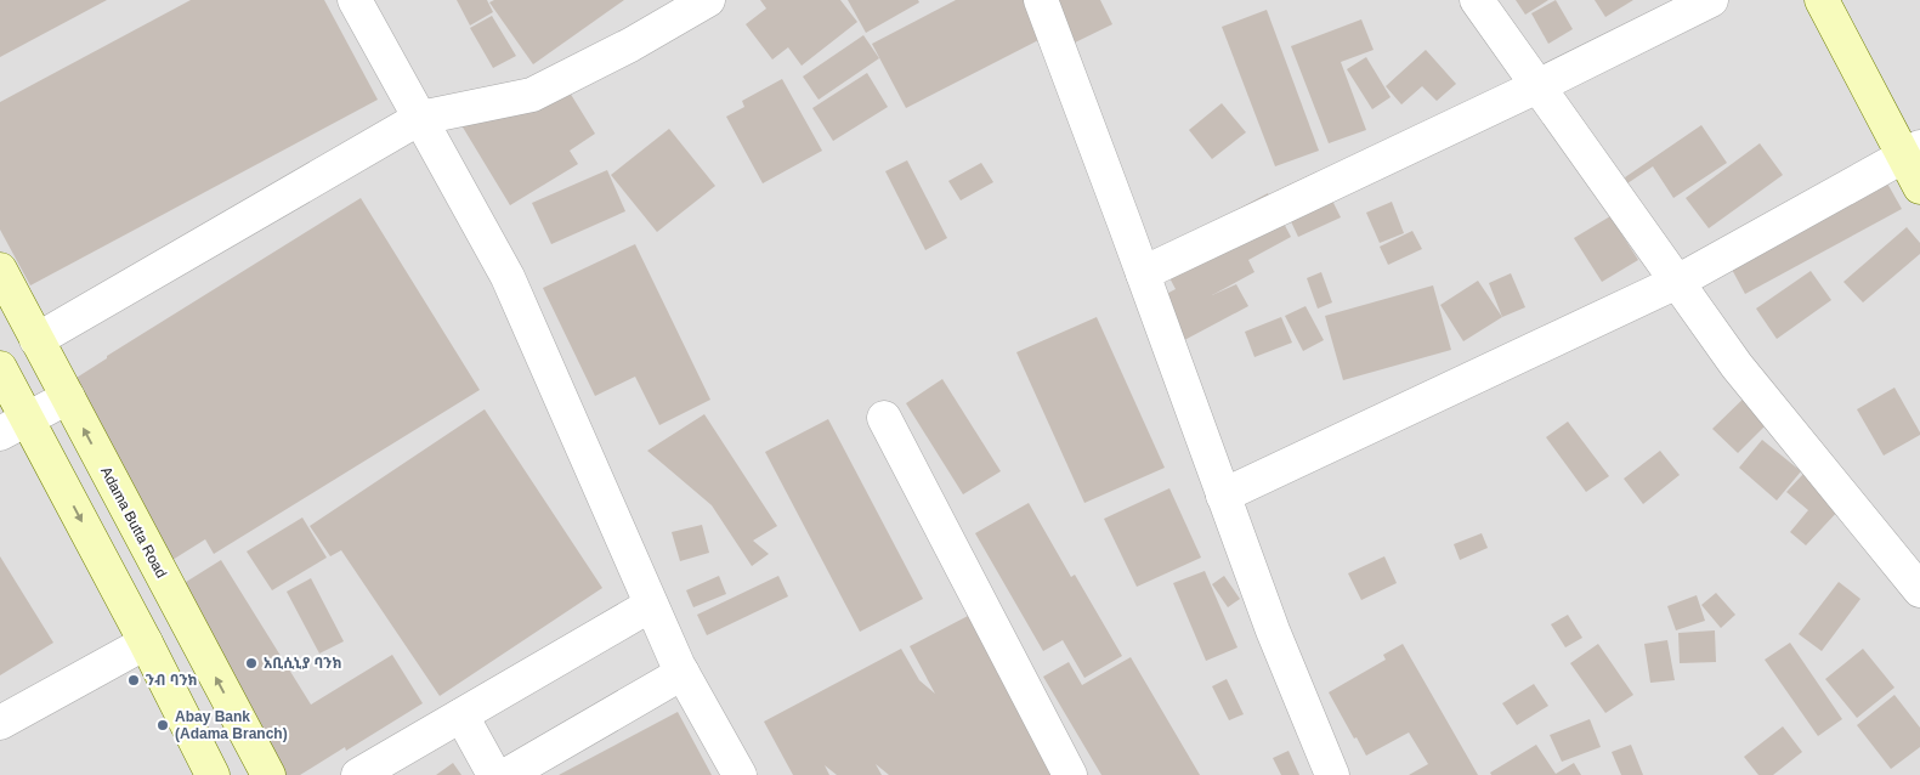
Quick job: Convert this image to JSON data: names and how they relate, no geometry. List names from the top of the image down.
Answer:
{
  "streets": {
    "street": ["Adama Butta Road"]
  },
  "places": ["አቢሲኒያ ባንክ", "ንብ ባንክ", "Abay Bank (Adama Branch)"]
}
